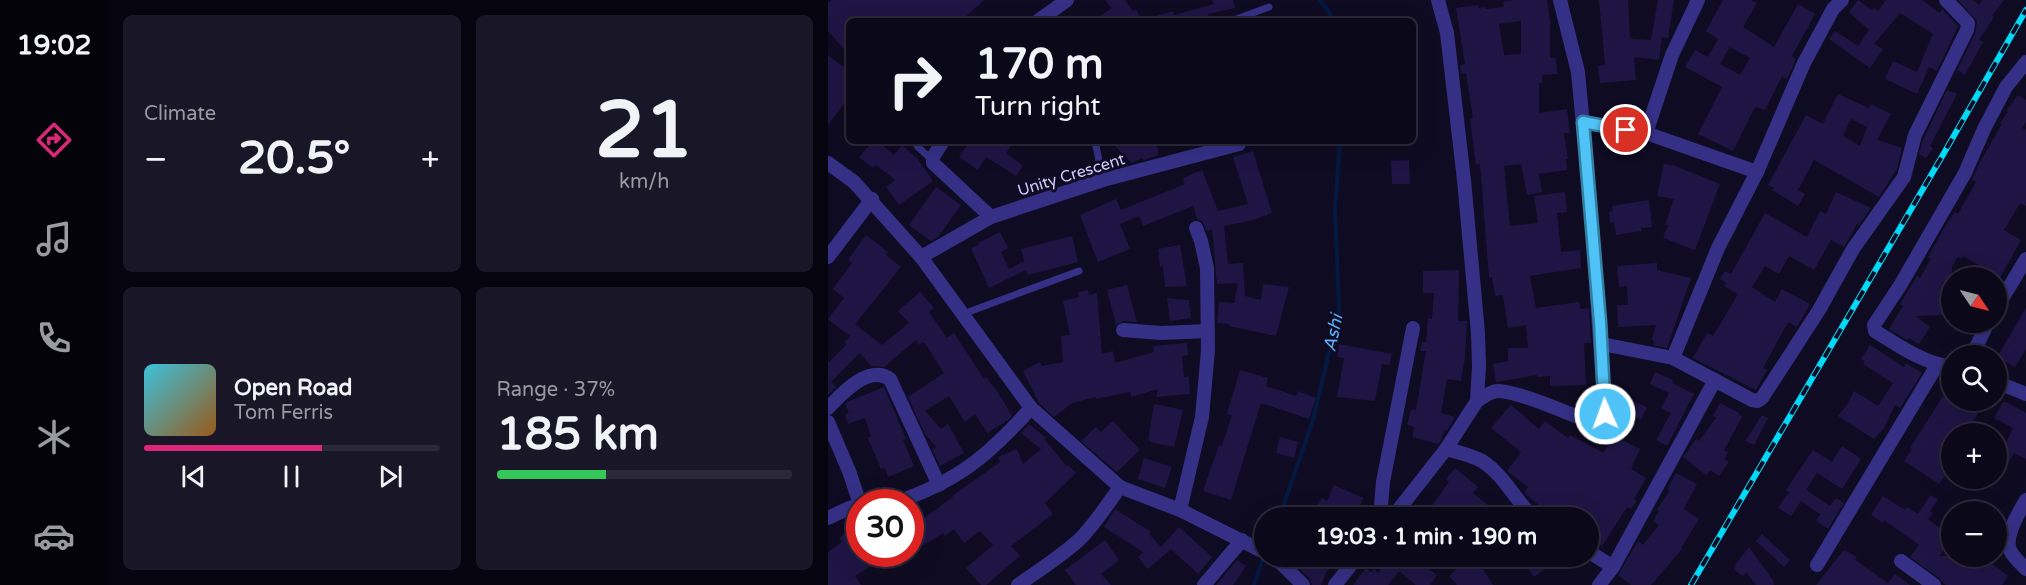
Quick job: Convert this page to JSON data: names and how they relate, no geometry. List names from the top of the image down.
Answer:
{
  "streets": {
    "street": ["Unity Crescent"]
  },
  "water": ["Ashi"],
  "north": "bottom right",
  "page": {
    "tabs": "19:02",
    "tile": [
      "Climate",
      ["21", "km/h"],
      ["Range · 37%", "185 km"]
    ],
    "turn": ["170 m", "Turn right"],
    "heat": ["−", "20.5°", "+"],
    "map_buttons": ["+", "−"],
    "song": ["Open Road", "Tom Ferris"],
    "limit": "30",
    "trip": "19:03 · 1 min · 190 m"
  }
}
